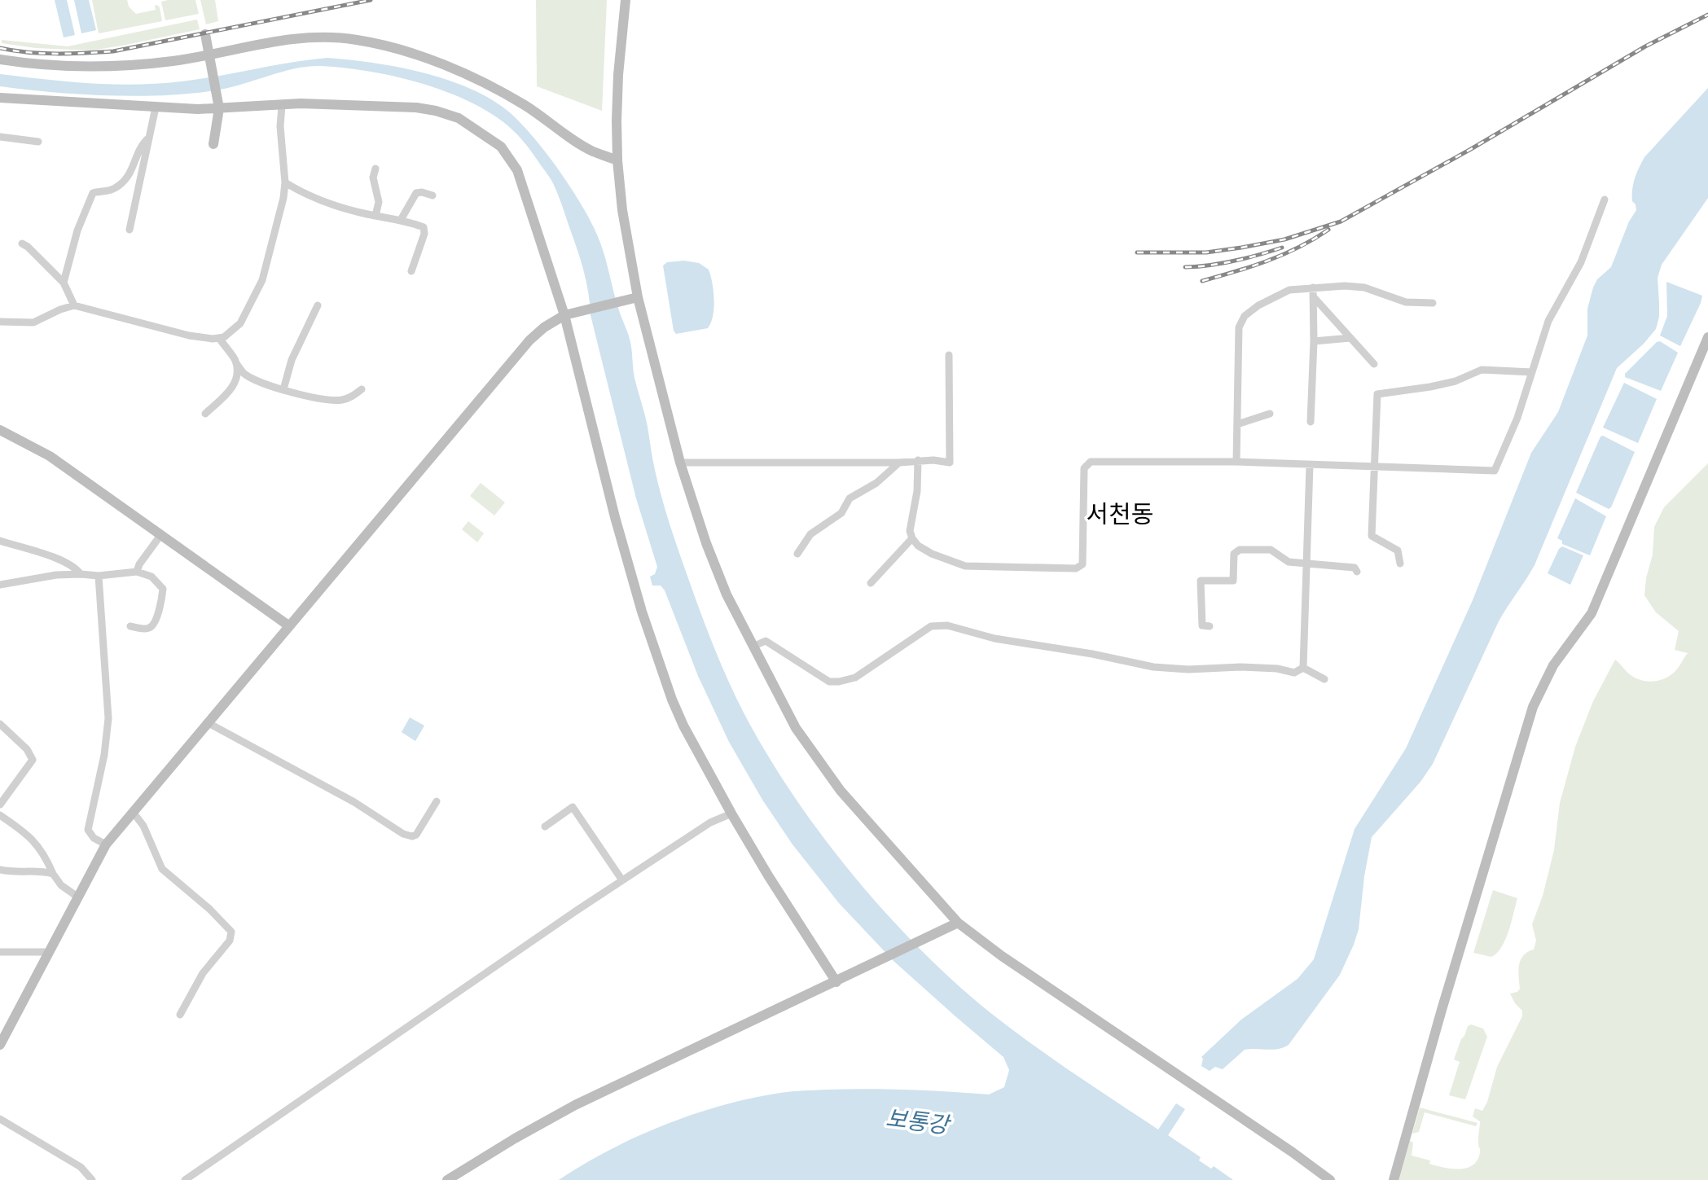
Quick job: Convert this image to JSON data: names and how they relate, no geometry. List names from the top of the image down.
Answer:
{
  "districts": ["서천동"],
  "water": ["보통강"]
}
